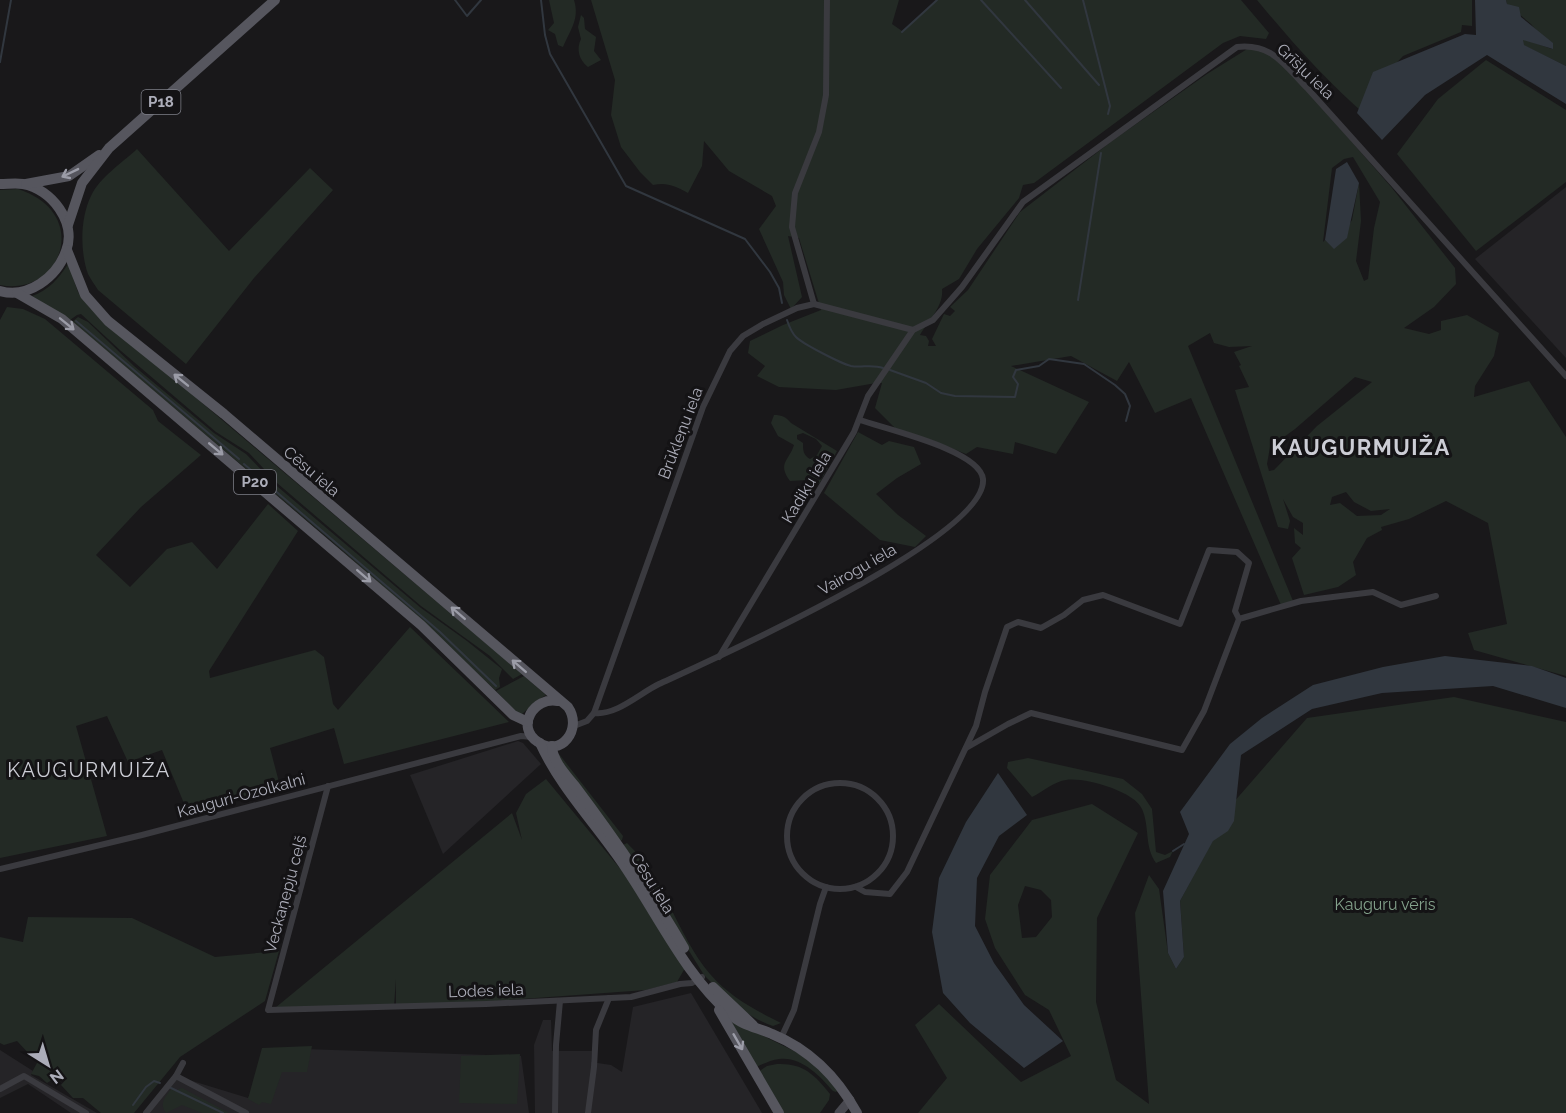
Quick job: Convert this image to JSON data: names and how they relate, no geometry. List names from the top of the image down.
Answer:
{
  "streets": {
    "main road": ["P18", "Cēsu iela", "P20"],
    "street": [
      "Grīšļu iela",
      "Brūkleņu iela",
      "Kadiķu iela",
      "Vairogu iela",
      "Kauguri-Ozolkalni",
      "Veckaņepju ceļš",
      "Lodes iela"
    ]
  },
  "crossings": [
    ["Grīšļu iela", "Kadiķu iela"],
    ["P18", "Cēsu iela"],
    ["Brūkleņu iela", "Vairogu iela"],
    ["Cēsu iela", "P20"],
    ["Cēsu iela", "Lodes iela"],
    ["Kadiķu iela", "Vairogu iela"],
    ["Kauguri-Ozolkalni", "Veckaņepju ceļš"],
    ["Veckaņepju ceļš", "Lodes iela"]
  ],
  "districts": ["KAUGURMUIŽA", "KAUGURMUIŽA"],
  "parks": ["Kauguru vēris"],
  "north": "bottom right"
}
